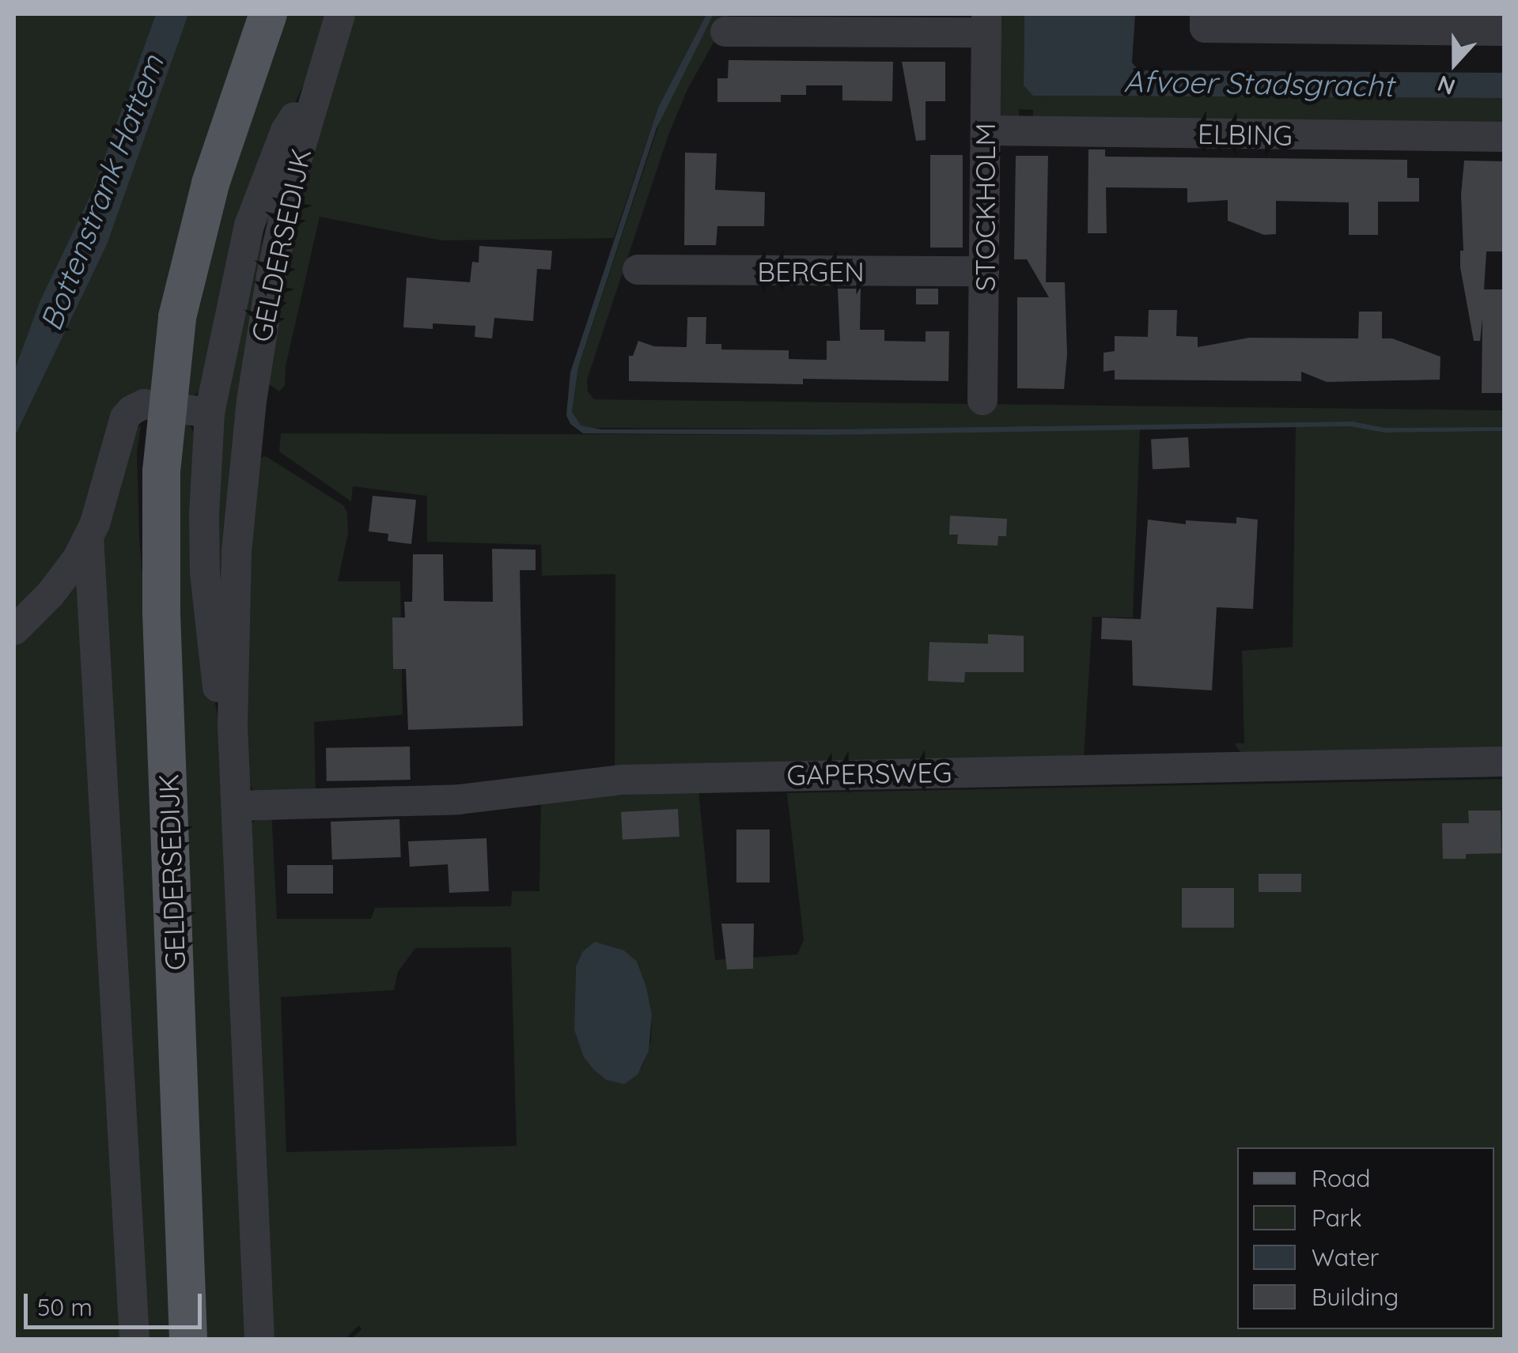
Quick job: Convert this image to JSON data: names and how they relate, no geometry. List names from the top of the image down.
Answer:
{
  "streets": {
    "main road": ["GELDERSEDIJK"],
    "street": [
      "ELBING",
      "STOCKHOLM",
      "BERGEN",
      "GAPERSWEG"
    ]
  },
  "crossings": [
    ["ELBING", "STOCKHOLM"],
    ["STOCKHOLM", "BERGEN"],
    ["GELDERSEDIJK", "GAPERSWEG"]
  ],
  "water": ["Afvoer Stadsgracht", "Bottenstrank Hattem"],
  "legend": [
    "Road",
    "Park",
    "Water",
    "Building"
  ],
  "scale_bar": "50 m",
  "north": "bottom"
}
